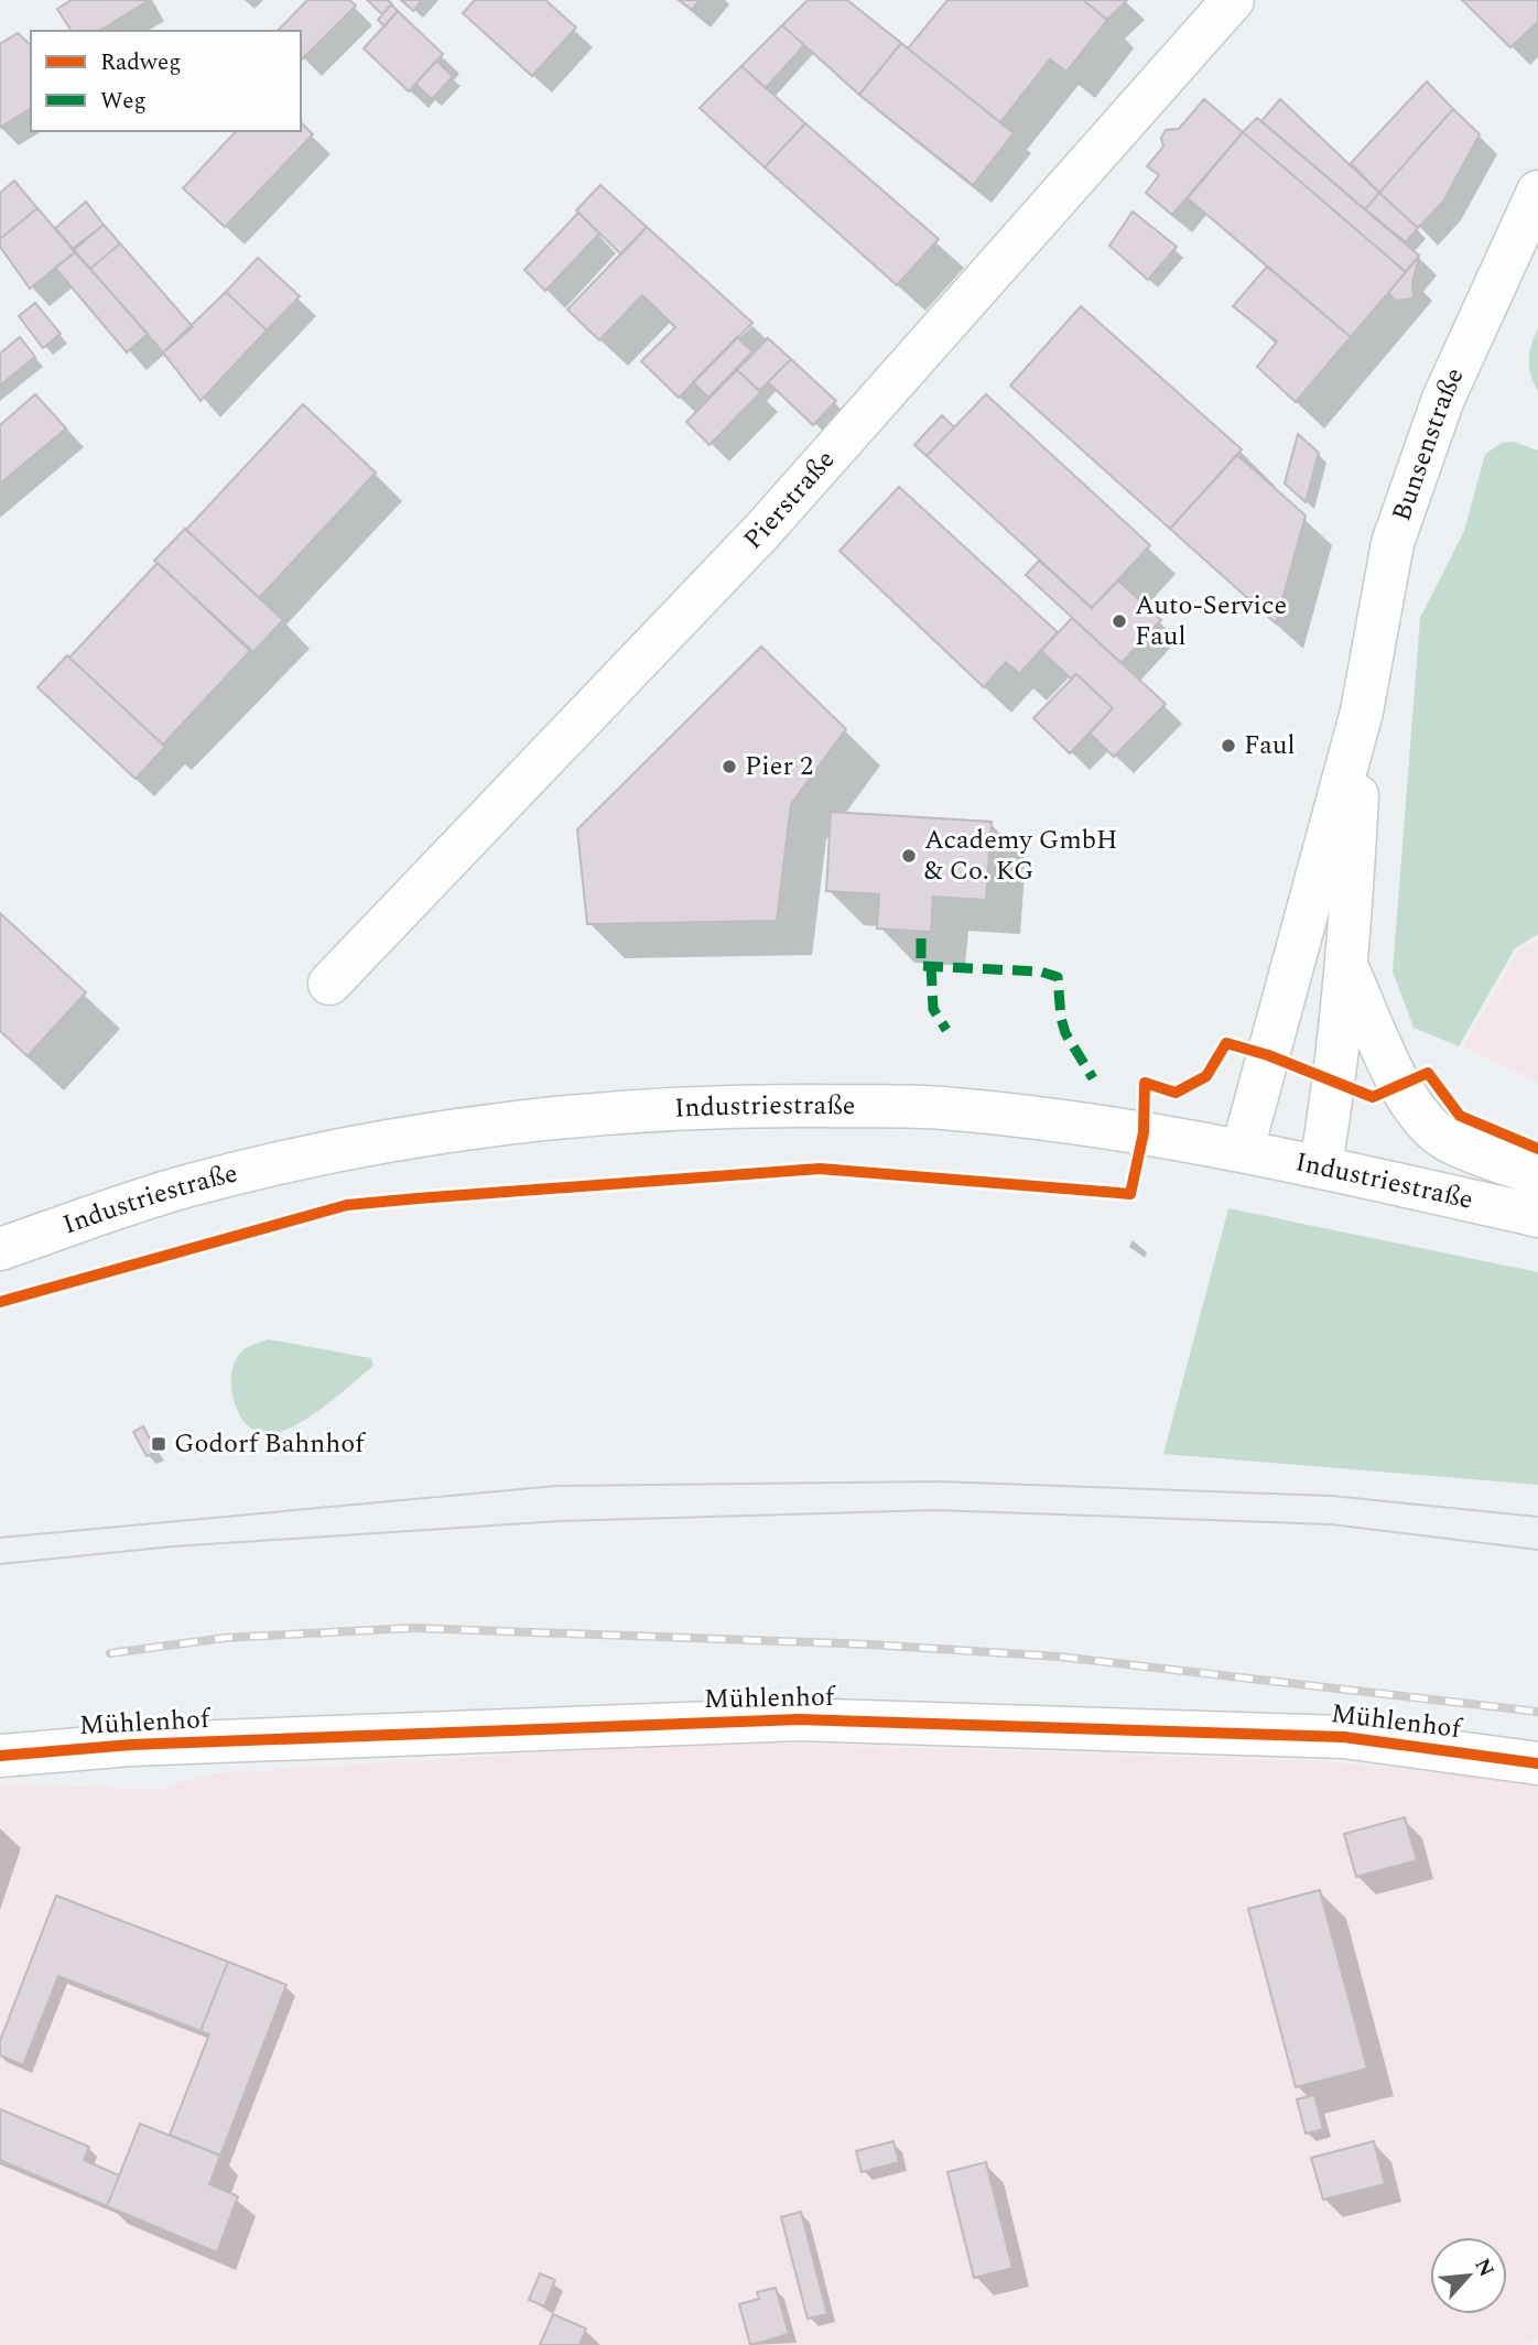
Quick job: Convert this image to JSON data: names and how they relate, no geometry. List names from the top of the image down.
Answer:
{
  "streets": {
    "main road": [
      "Bunsenstraße",
      "Pierstraße",
      "Industriestraße",
      "Mühlenhof"
    ]
  },
  "crossings": [
    ["Bunsenstraße", "Industriestraße"]
  ],
  "places": {
    "other": [
      "Auto-Service Faul",
      "Faul",
      "Pier 2",
      "Academy GmbH & Co. KG"
    ],
    "transit": ["Godorf Bahnhof"]
  },
  "legend": ["Radweg", "Weg"],
  "north": "top right"
}
